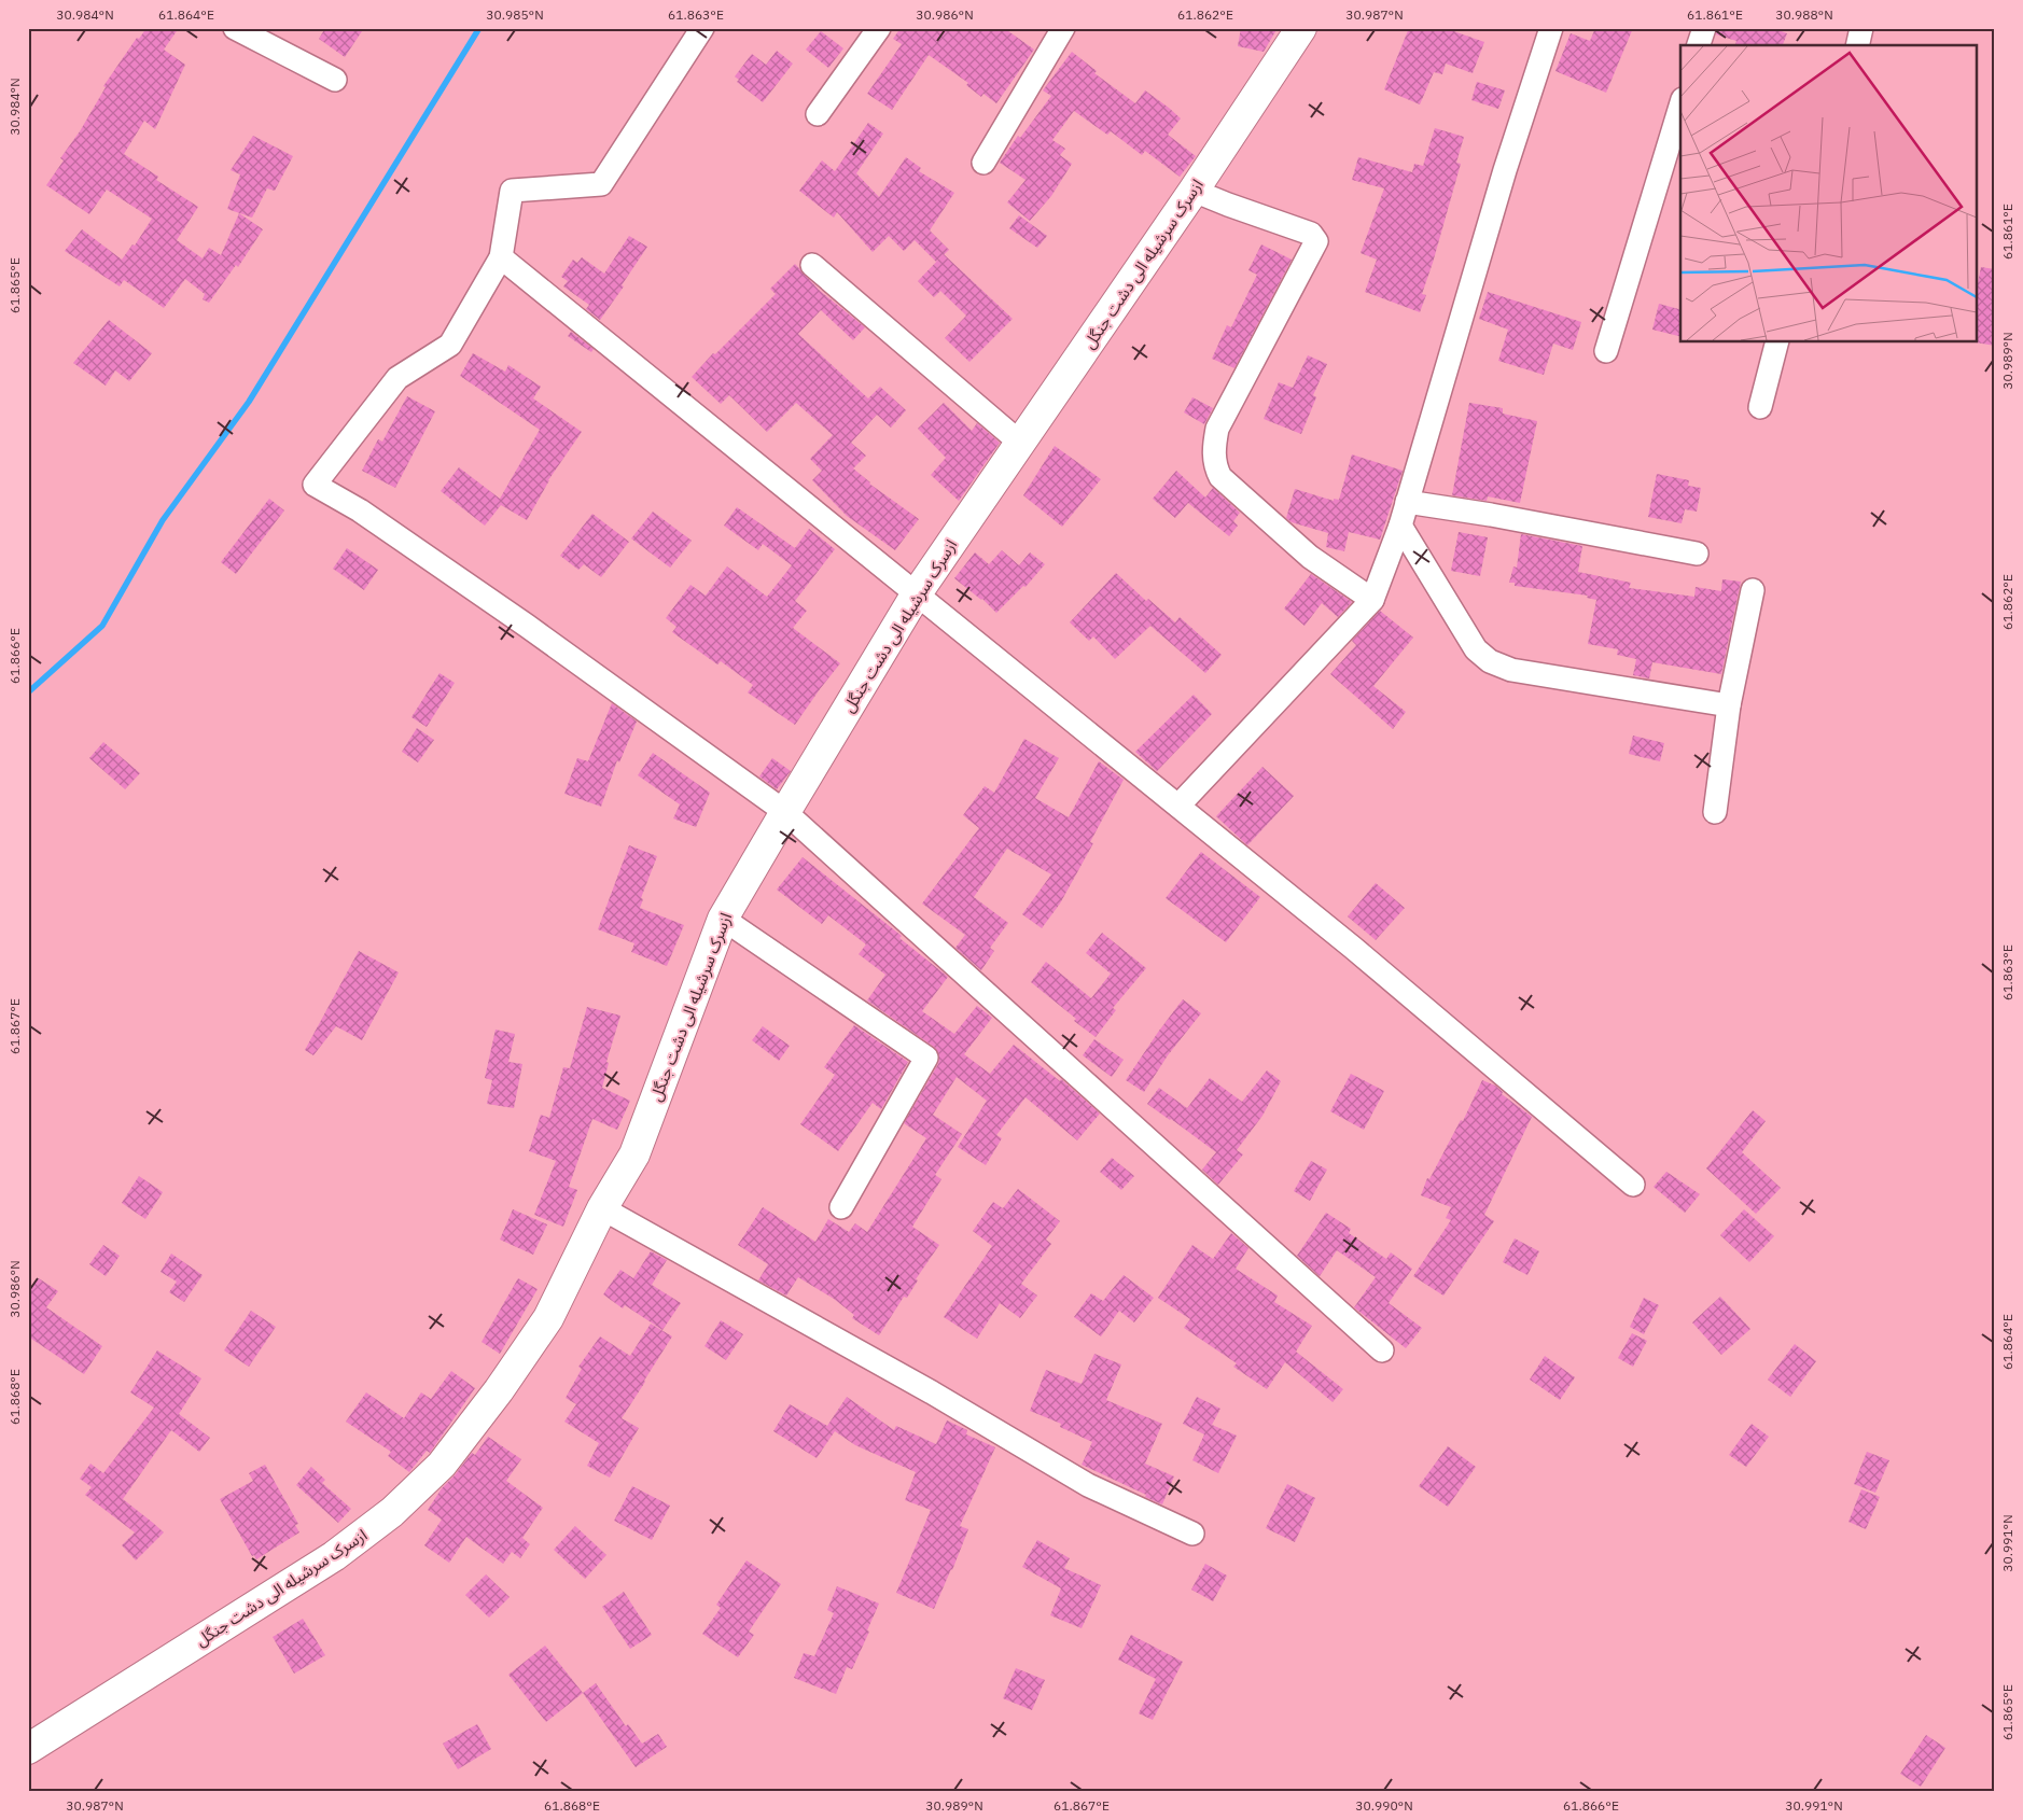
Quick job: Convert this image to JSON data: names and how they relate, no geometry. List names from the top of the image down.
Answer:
{
  "streets": {
    "street": ["ازسرک سرشیله الی دشت جنگل"]
  },
  "coordinates": [
    "30.984°N",
    "61.864°E",
    "30.985°N",
    "61.863°E",
    "30.986°N",
    "61.862°E",
    "30.987°N",
    "61.861°E",
    "30.988°N",
    "61.865°E",
    "30.989°N",
    "61.866°E",
    "61.867°E",
    "61.868°E",
    "30.991°N",
    "30.990°N"
  ]
}
